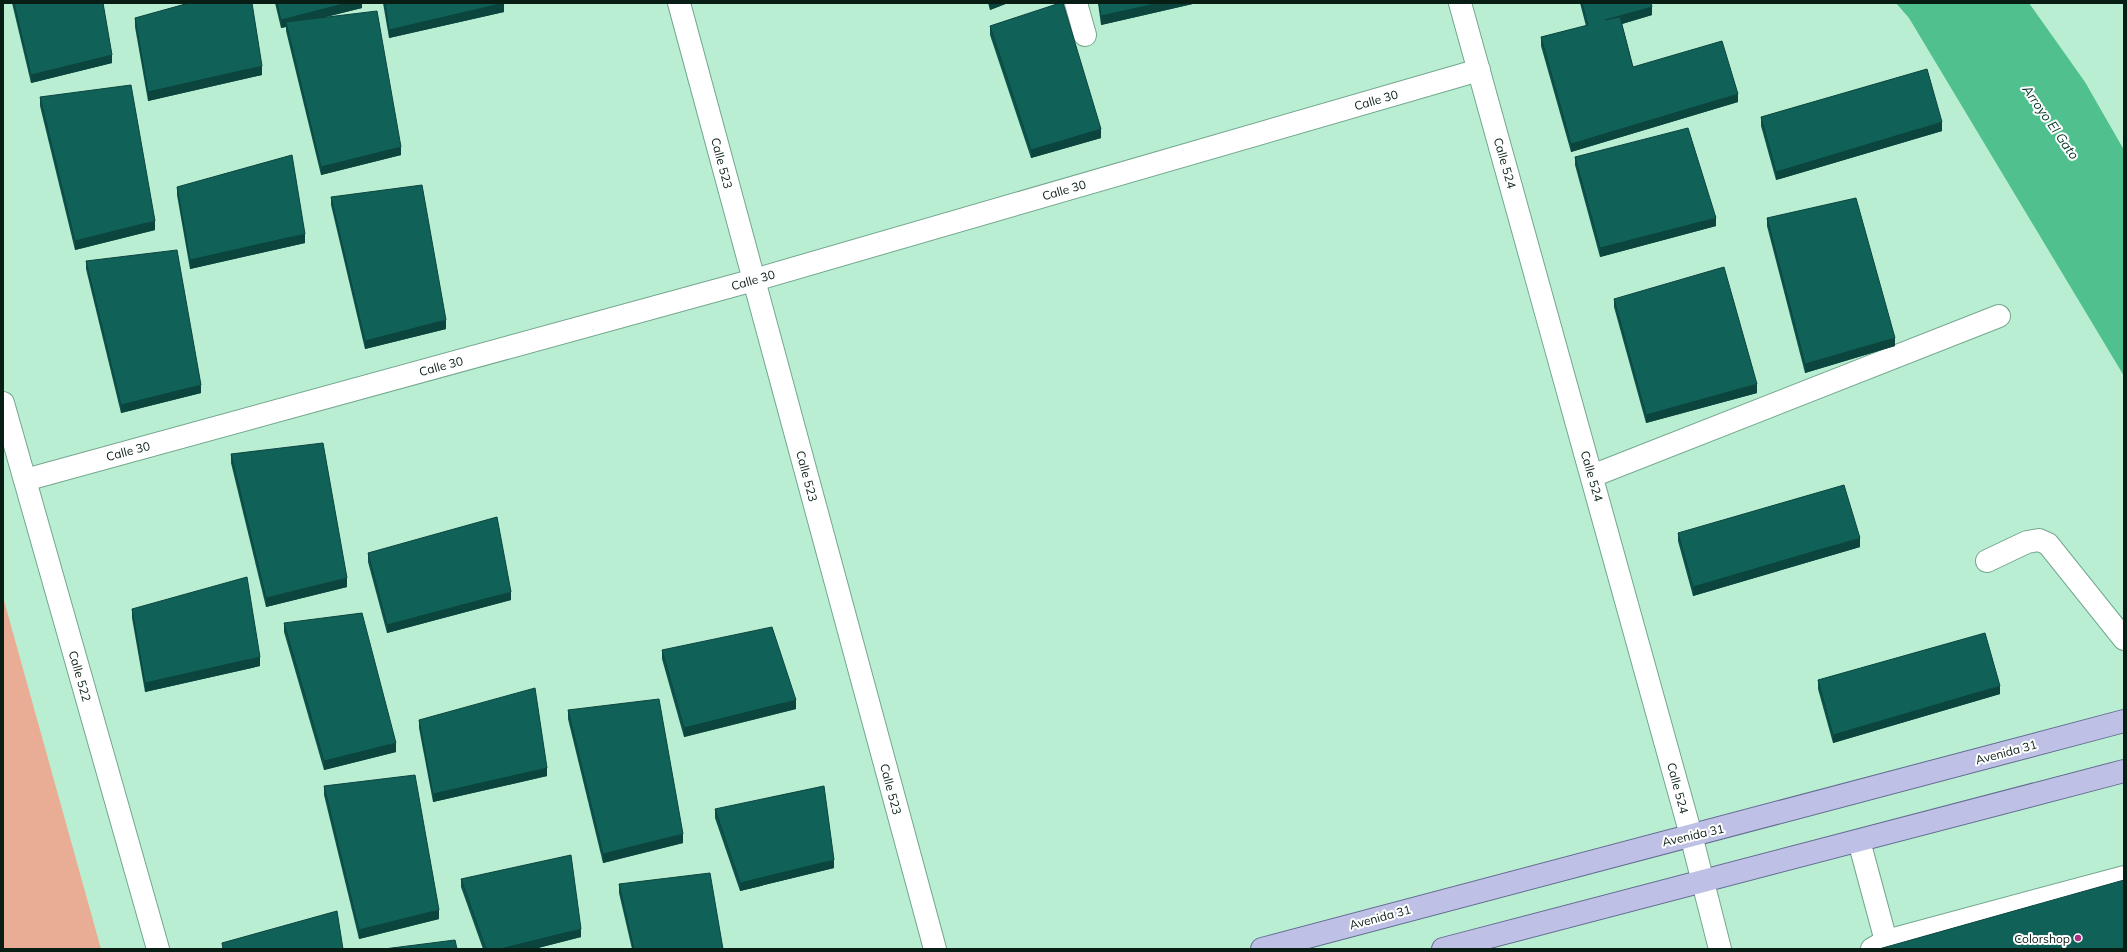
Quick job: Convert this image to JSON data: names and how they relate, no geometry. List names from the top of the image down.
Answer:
{
  "streets": {
    "main road": ["Avenida 31"],
    "street": [
      "Calle 30",
      "Calle 523",
      "Calle 524",
      "Calle 522"
    ]
  },
  "crossings": [
    ["Calle 30", "Calle 523"],
    ["Calle 30", "Calle 524"],
    ["Calle 30", "Calle 522"],
    ["Calle 524", "Avenida 31"]
  ],
  "water": ["Arroyo El Gato"],
  "places": ["Colorshop"]
}
